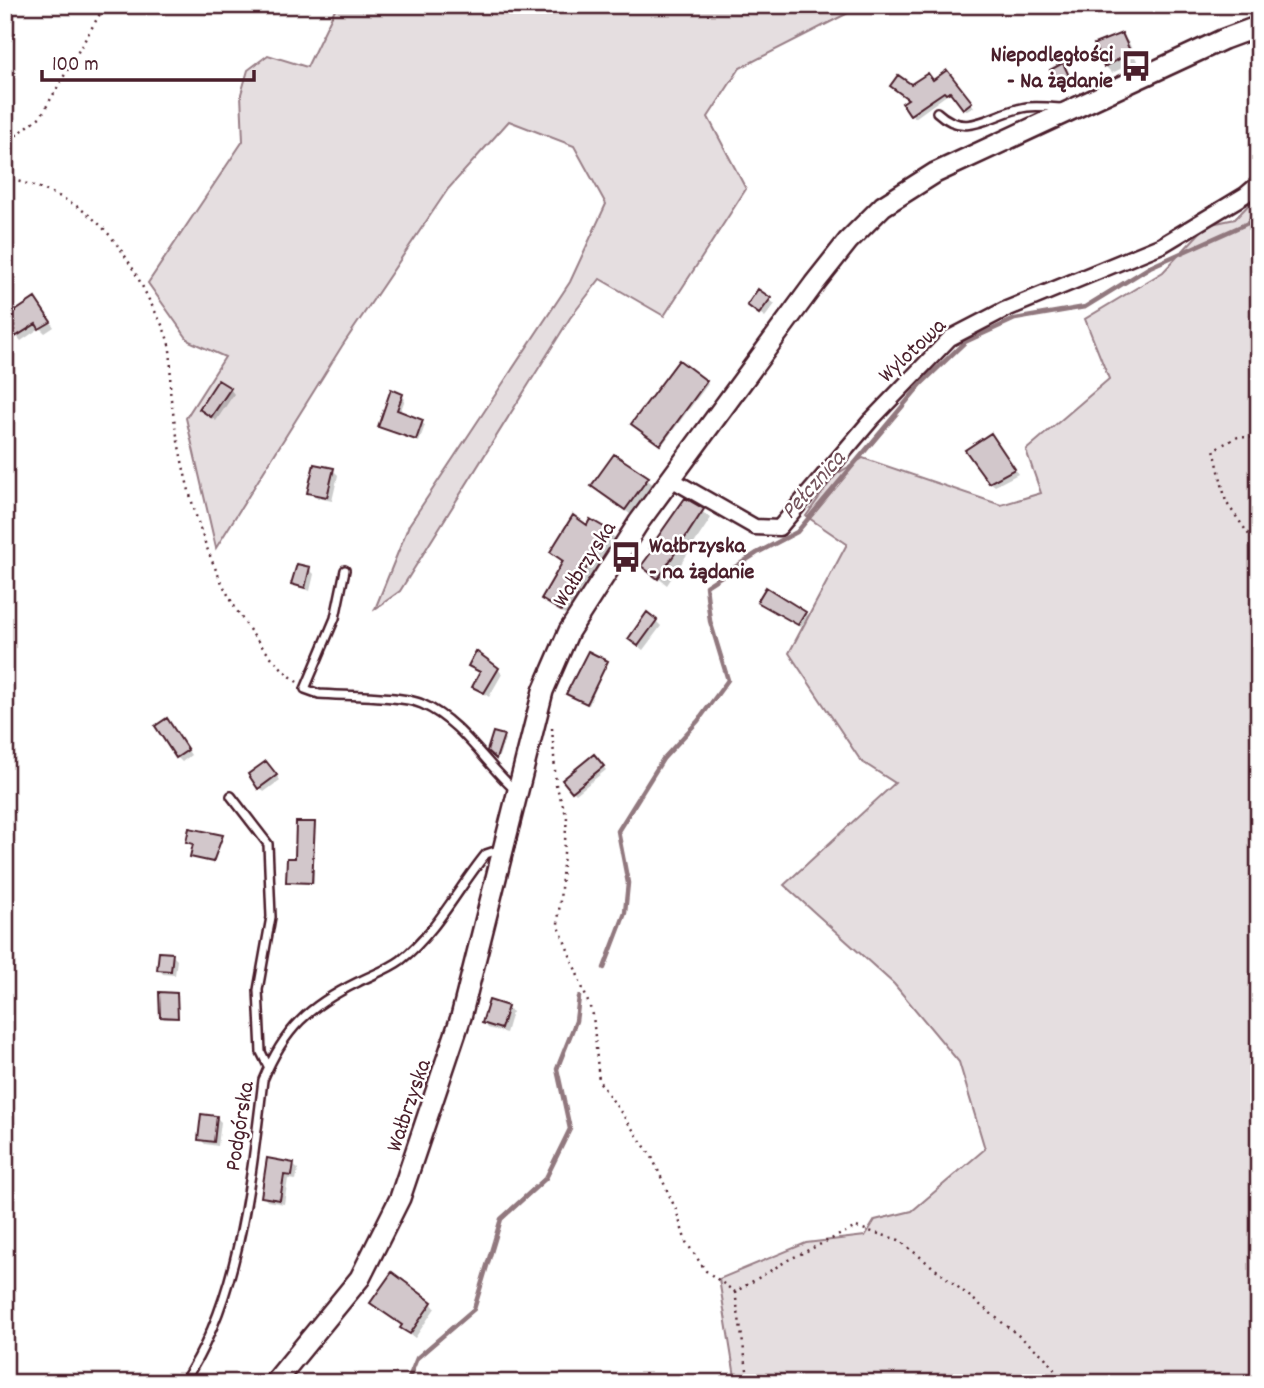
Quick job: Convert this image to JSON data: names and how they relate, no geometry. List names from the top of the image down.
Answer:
{
  "streets": {
    "main road": ["Wałbrzyska"],
    "street": ["Wylotowa"],
    "lane": ["Podgórska"]
  },
  "crossings": [
    ["Wylotowa", "Wałbrzyska"],
    ["Wałbrzyska", "Podgórska"]
  ],
  "water": ["Pełcznica"],
  "places": {
    "bus stop": ["Niepodległości - Na żądanie", "Wałbrzyska - na żądanie"]
  },
  "scale_bar": "100 m"
}
